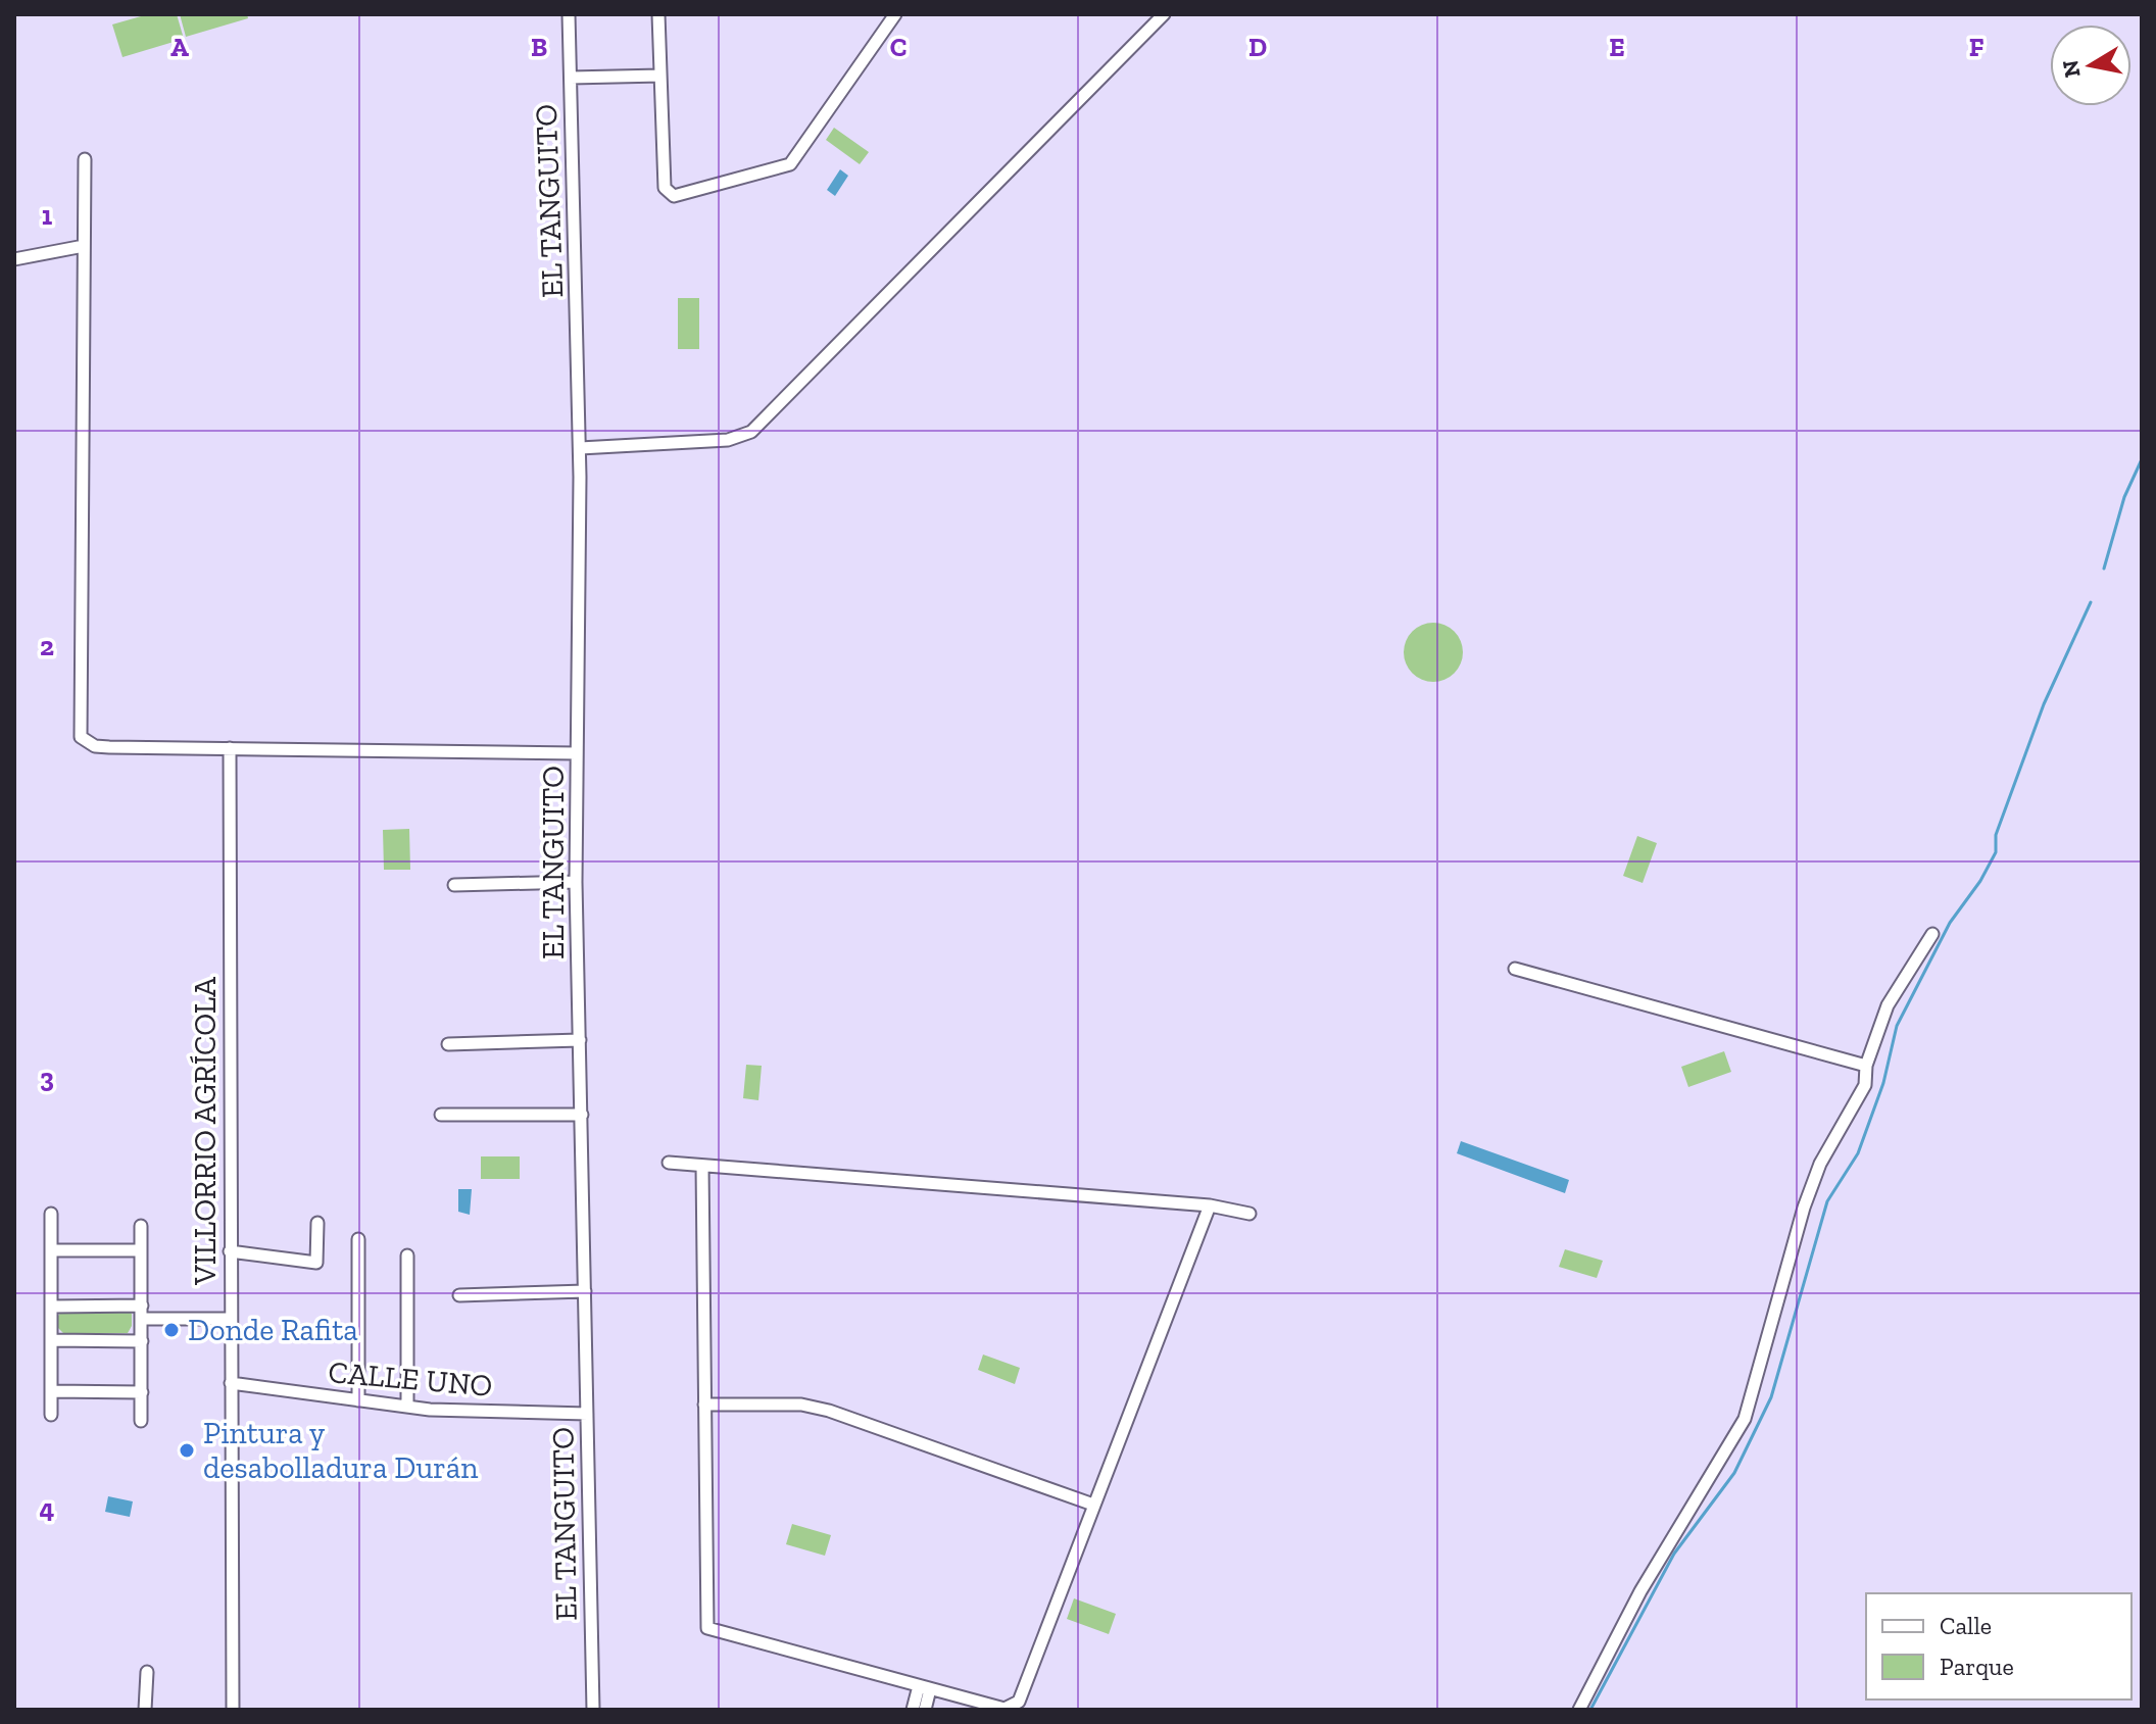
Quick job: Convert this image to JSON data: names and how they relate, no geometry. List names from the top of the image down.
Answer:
{
  "streets": {
    "street": ["EL TANGUITO", "VILLORRIO AGRÍCOLA", "CALLE UNO"]
  },
  "crossings": [
    ["EL TANGUITO", "CALLE UNO"],
    ["VILLORRIO AGRÍCOLA", "CALLE UNO"]
  ],
  "places": ["Donde Rafita", "Pintura y desabolladura Durán"],
  "legend": ["Calle", "Parque"],
  "north": "left",
  "grid": {
    "columns": [
      "A",
      "B",
      "C",
      "D",
      "E",
      "F"
    ],
    "rows": [
      "1",
      "2",
      "3",
      "4"
    ]
  }
}
